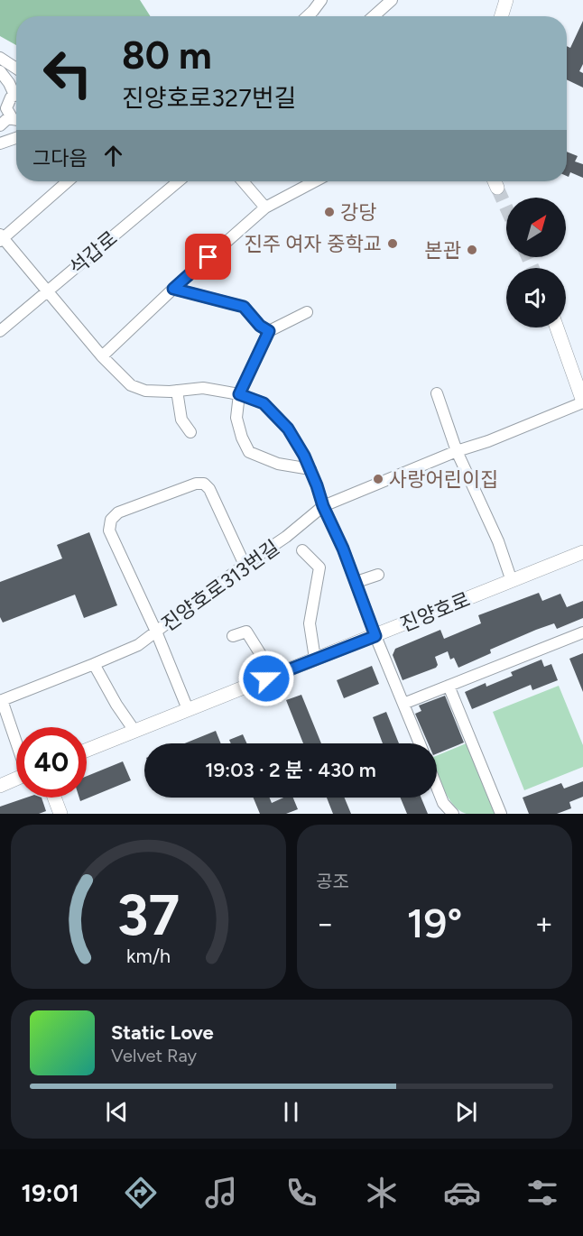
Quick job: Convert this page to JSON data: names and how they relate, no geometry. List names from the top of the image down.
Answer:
{
  "streets": {
    "street": ["석갑로", "진양호로313번길", "진양호로"]
  },
  "crossings": [
    ["진양호로313번길", "진양호로"]
  ],
  "places": [
    "강당",
    "진주 여자 중학교",
    "본관",
    "사랑어린이집"
  ],
  "north": "top right",
  "page": {
    "turn": ["80 m", "진양호로327번길"],
    "then": "그다음",
    "limit": "40",
    "trip": "19:03 · 2 분 · 430 m",
    "tile": "공조",
    "heat": ["−", "19°", "+"],
    "song": ["Static Love", "Velvet Ray"],
    "tabs": "19:01",
    "gauge": ["37", "km/h"]
  }
}
